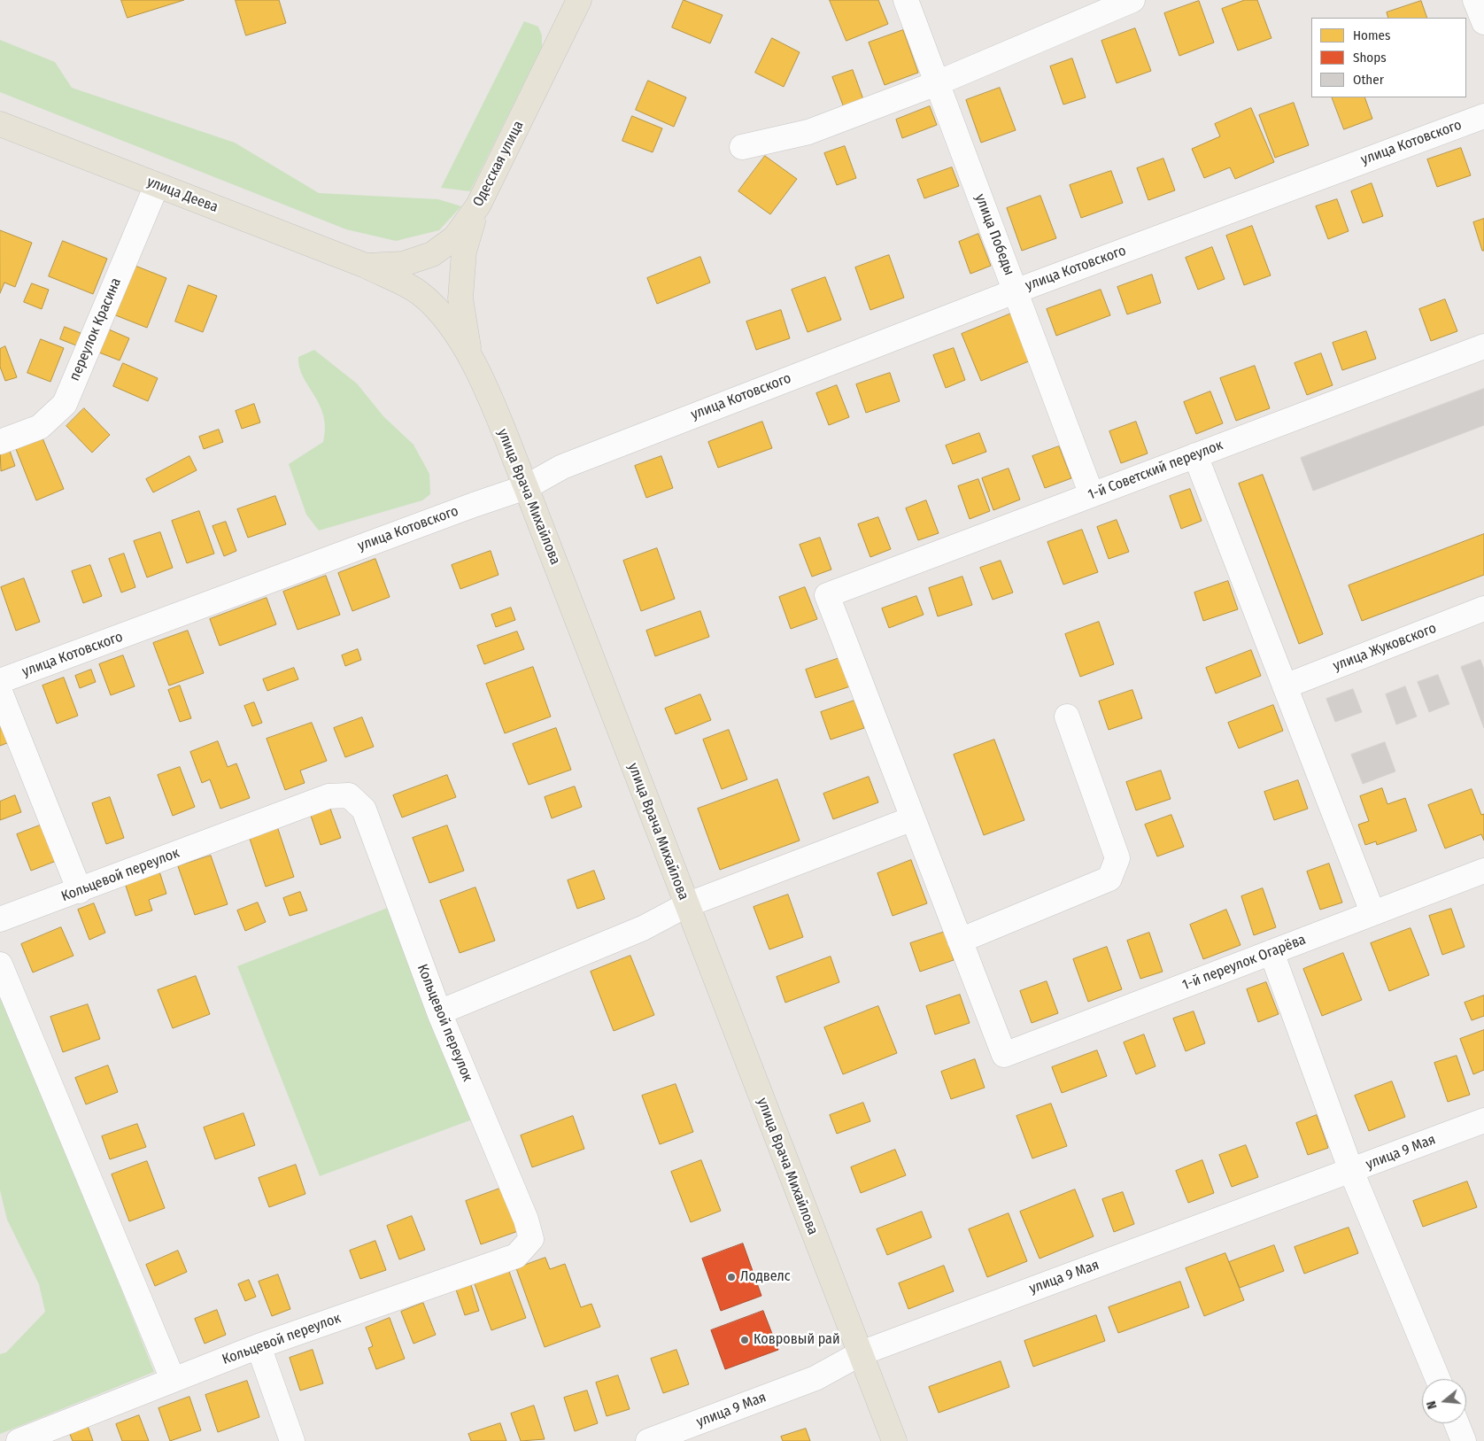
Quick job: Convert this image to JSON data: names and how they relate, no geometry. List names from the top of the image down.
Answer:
{
  "streets": {
    "main road": ["Одесская улица", "улица Деева", "улица Врача Михайлова"],
    "street": [
      "улица Котовского",
      "улица Победы",
      "переулок Красина",
      "1-й Советский переулок",
      "улица Жуковского",
      "Кольцевой переулок",
      "1-й переулок Огарёва",
      "улица 9 Мая"
    ]
  },
  "crossings": [
    ["улица Котовского", "улица Победы"],
    ["улица Котовского", "улица Врача Михайлова"],
    ["Одесская улица", "улица Деева"],
    ["Одесская улица", "улица Врача Михайлова"],
    ["улица Деева", "переулок Красина"],
    ["улица Деева", "улица Врача Михайлова"],
    ["улица Победы", "1-й Советский переулок"],
    ["улица Врача Михайлова", "улица 9 Мая"]
  ],
  "places": ["Лодвелс", "Ковровый рай"],
  "legend": ["Homes", "Shops", "Other"],
  "north": "left"
}
